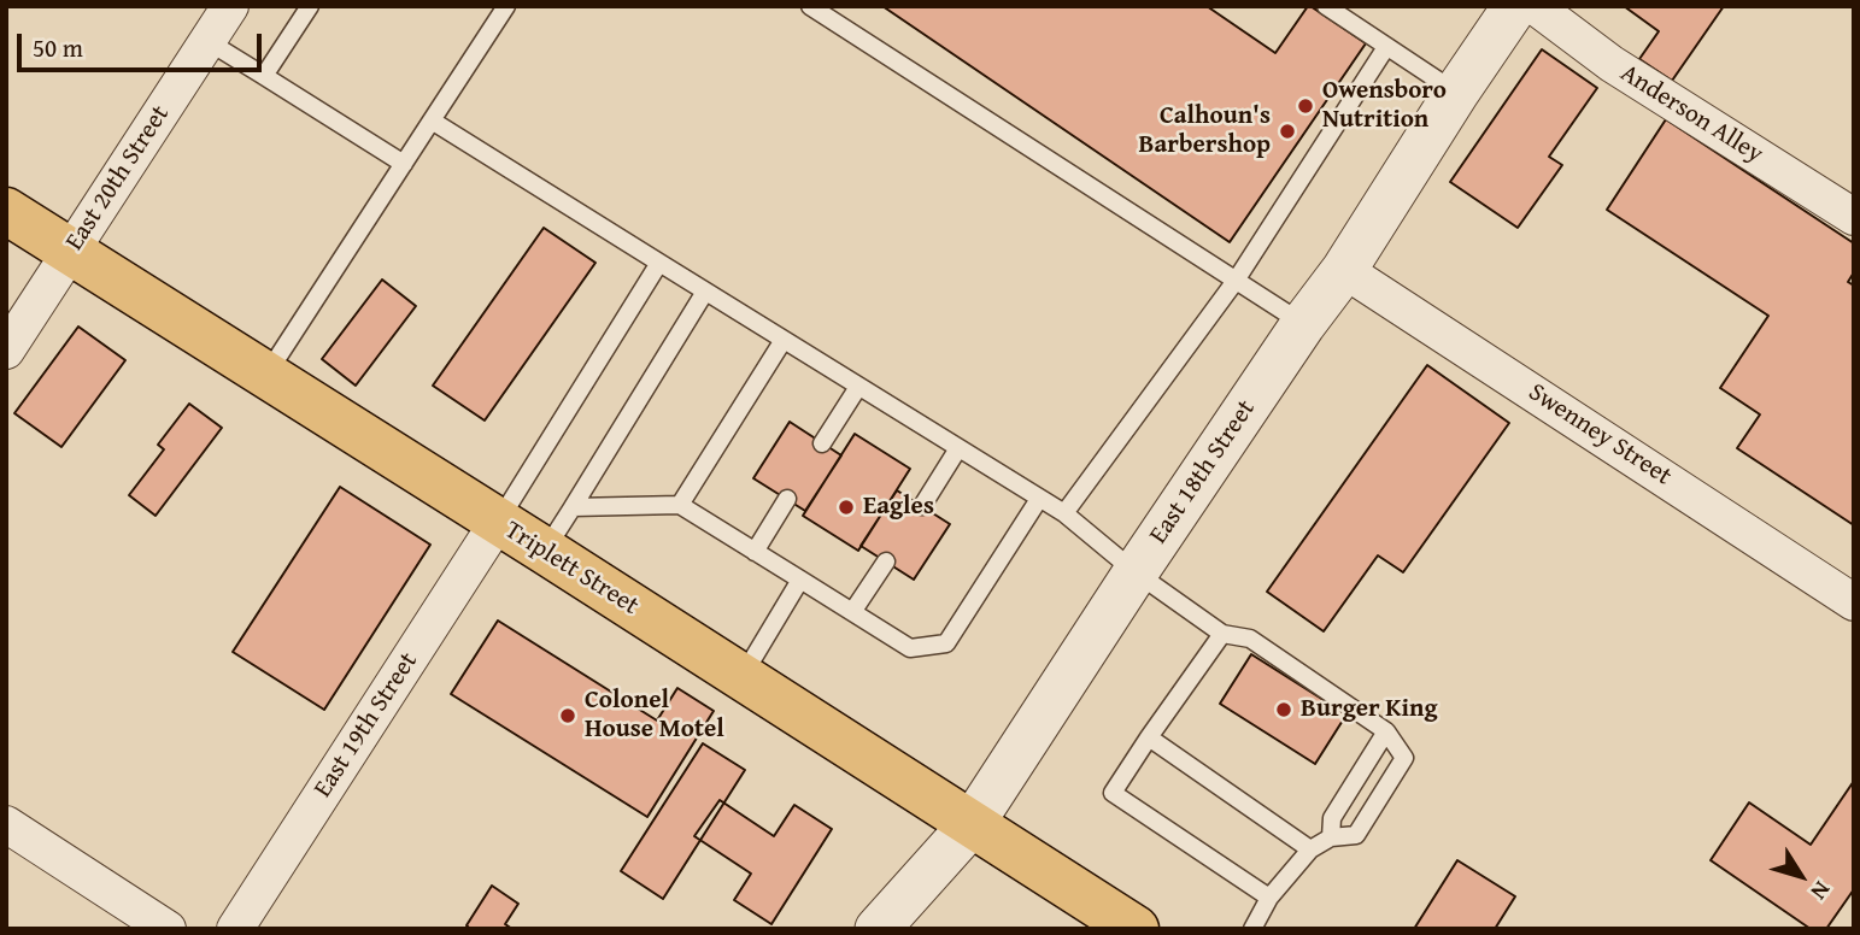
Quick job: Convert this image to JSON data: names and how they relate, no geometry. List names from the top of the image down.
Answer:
{
  "streets": {
    "main road": ["Triplett Street"],
    "street": [
      "Anderson Alley",
      "East 20th Street",
      "Swenney Street",
      "East 18th Street",
      "East 19th Street"
    ]
  },
  "crossings": [
    ["Anderson Alley", "East 18th Street"],
    ["East 20th Street", "Triplett Street"],
    ["Swenney Street", "East 18th Street"],
    ["East 18th Street", "Triplett Street"],
    ["Triplett Street", "East 19th Street"]
  ],
  "places": [
    "Owensboro Nutrition",
    "Calhoun's Barbershop",
    "Eagles",
    "Burger King",
    "Colonel House Motel"
  ],
  "scale_bar": "50 m",
  "north": "bottom right"
}
